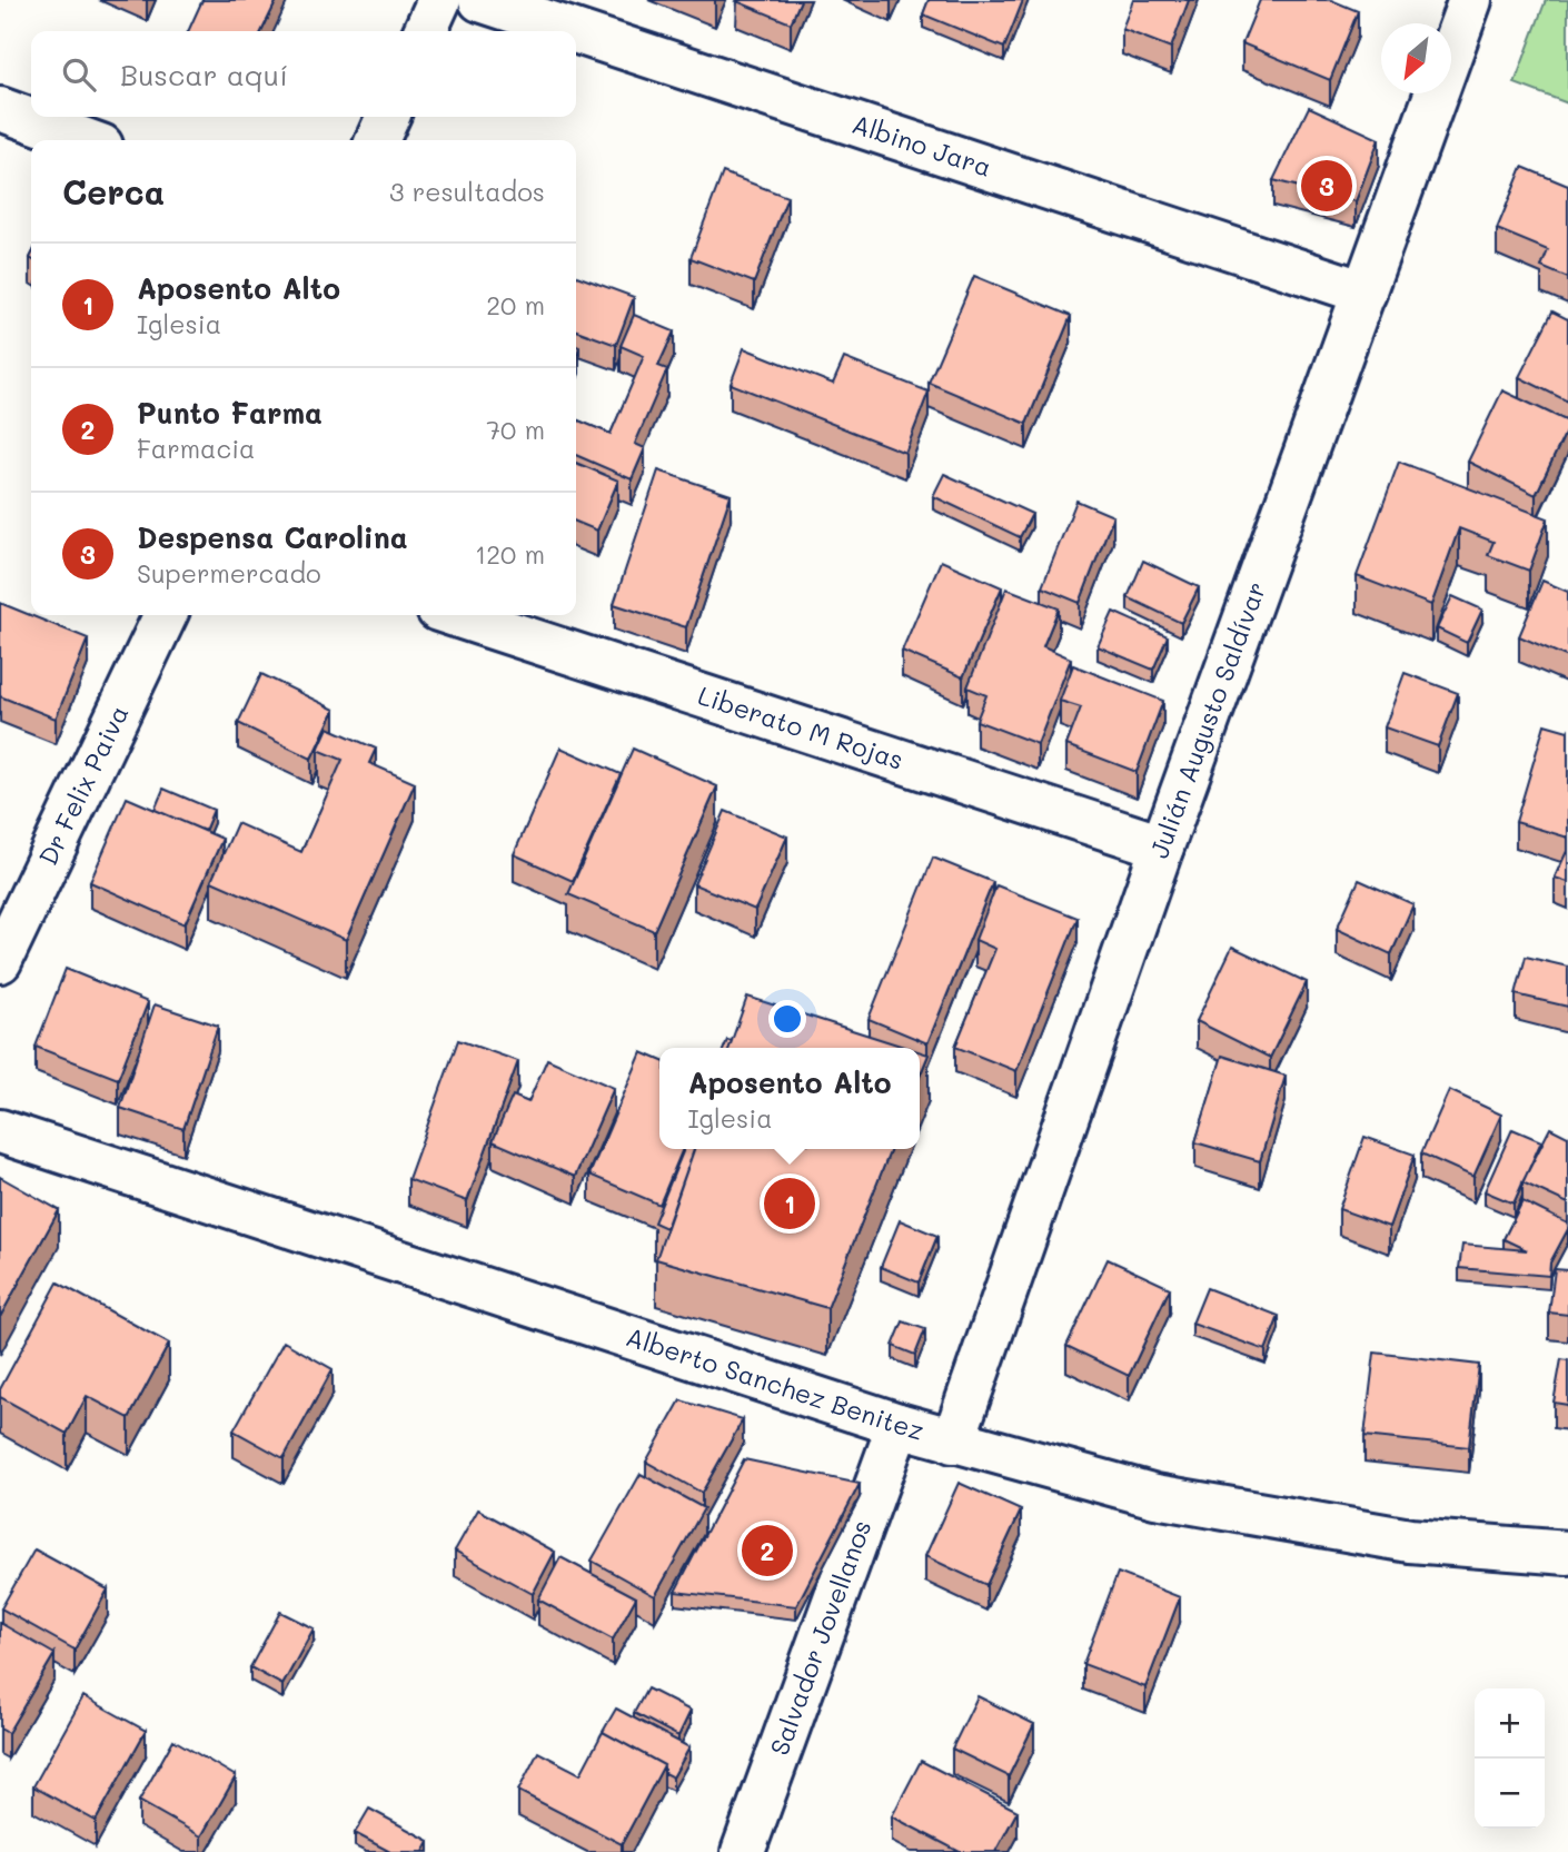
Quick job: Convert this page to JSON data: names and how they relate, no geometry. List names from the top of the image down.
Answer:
{
  "streets": {
    "street": [
      "Albino Jara",
      "Julián Augusto Saldívar",
      "Liberato M Rojas",
      "Dr Felix Paiva",
      "Alberto Sanchez Benitez",
      "Salvador Jovellanos"
    ]
  },
  "crossings": [
    ["Albino Jara", "Julián Augusto Saldívar"],
    ["Julián Augusto Saldívar", "Liberato M Rojas"],
    ["Julián Augusto Saldívar", "Alberto Sanchez Benitez"],
    ["Alberto Sanchez Benitez", "Salvador Jovellanos"]
  ],
  "north": "bottom left",
  "page": {
    "search": "Buscar aquí",
    "heading": ["Cerca", "3 resultados"],
    "pins": ["3", "1", "2"],
    "list": [
      {
        "mark": "1",
        "name": "Aposento Alto",
        "note": "Iglesia",
        "value": "20 m"
      },
      {
        "mark": "2",
        "name": "Punto Farma",
        "note": "Farmacia",
        "value": "70 m"
      },
      {
        "mark": "3",
        "name": "Despensa Carolina",
        "note": "Supermercado",
        "value": "120 m"
      }
    ],
    "popup": ["Aposento Alto", "Iglesia"],
    "map_buttons": ["+", "−"]
  }
}
